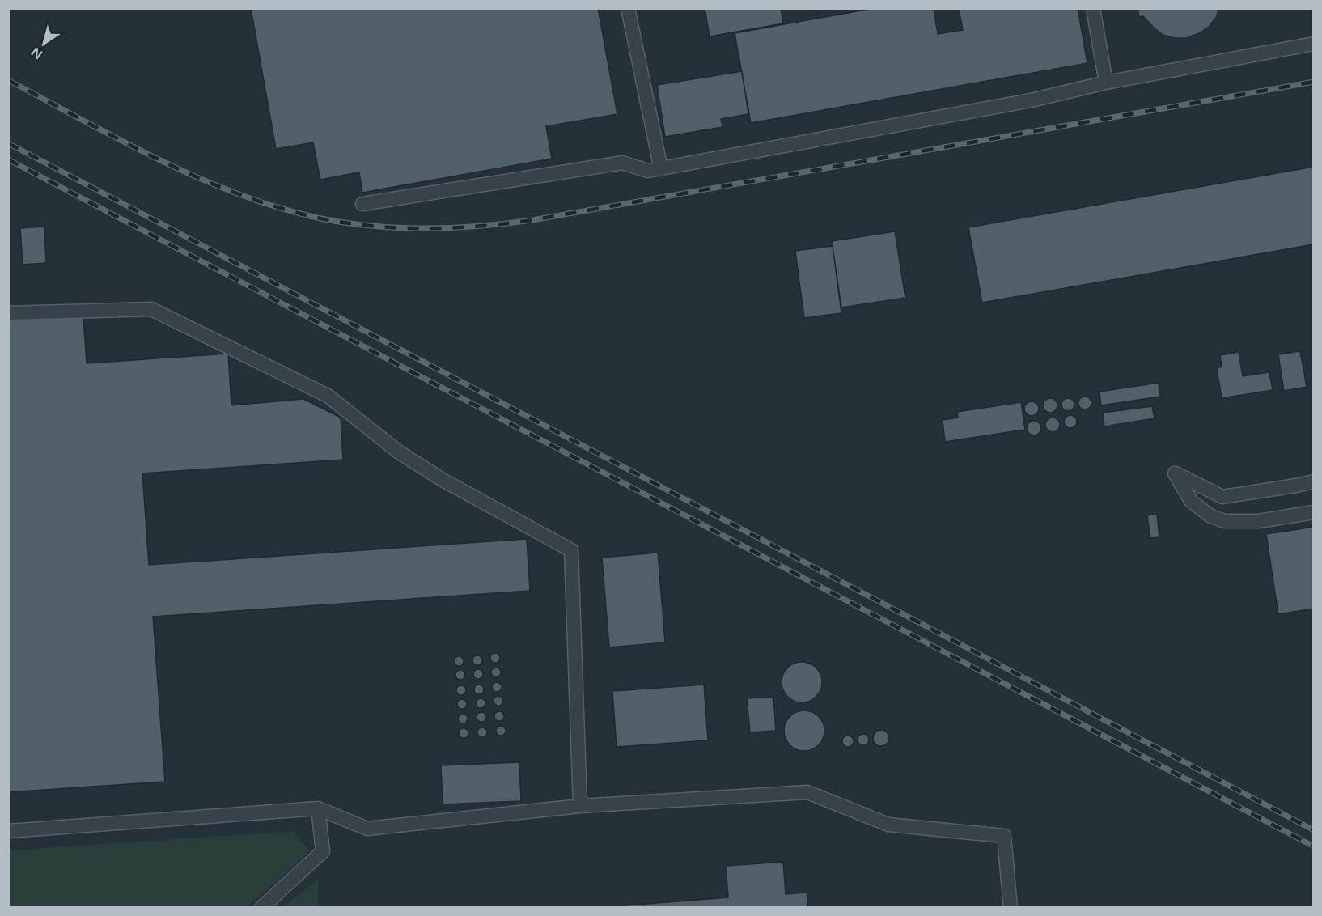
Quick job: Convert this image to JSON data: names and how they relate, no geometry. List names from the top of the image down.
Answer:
{
  "north": "bottom left"
}
